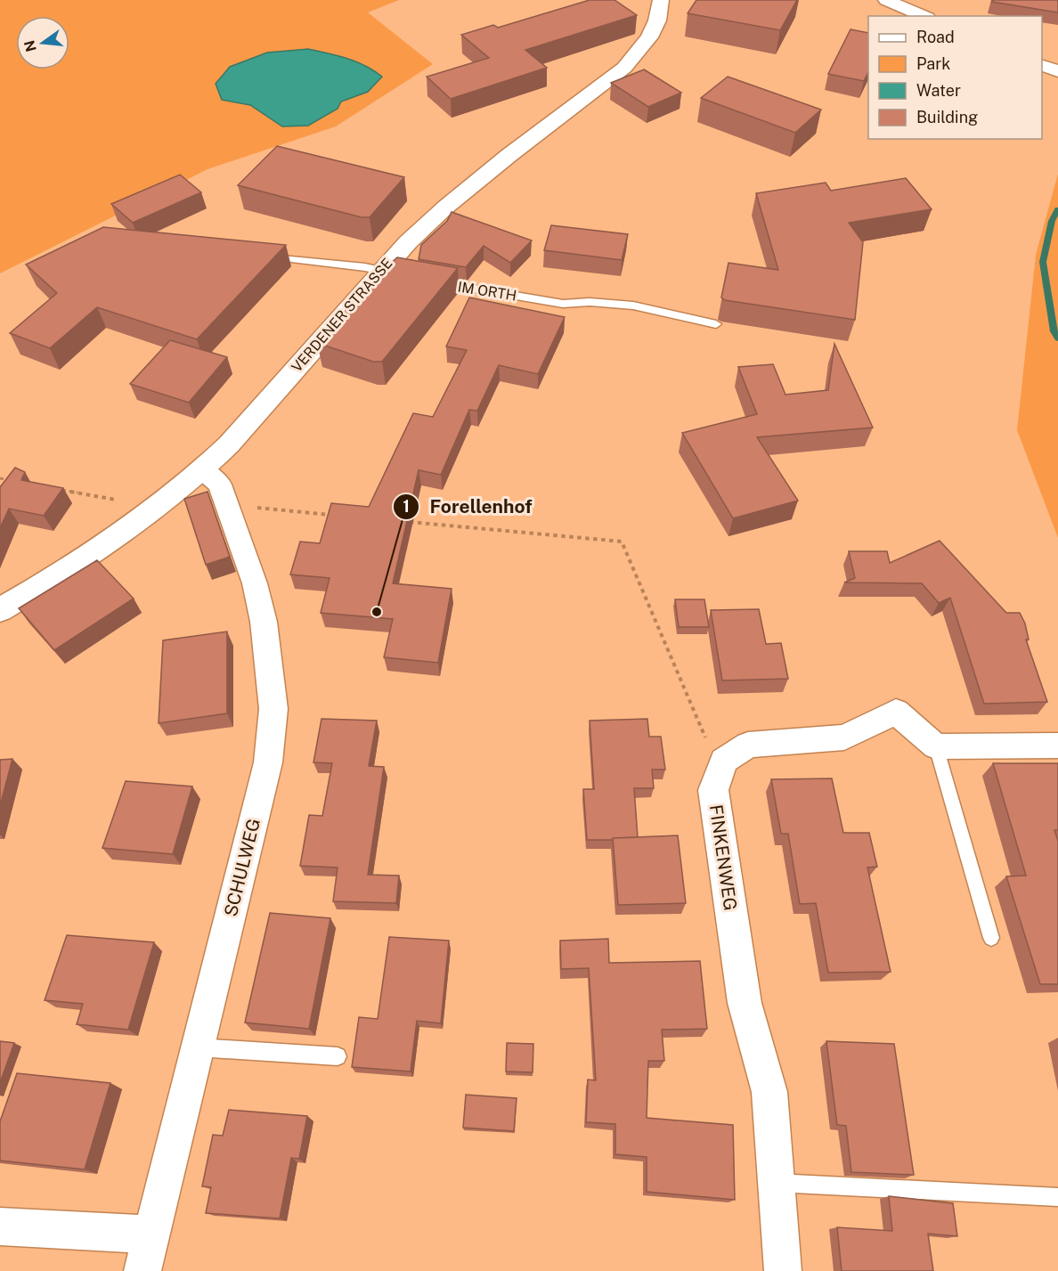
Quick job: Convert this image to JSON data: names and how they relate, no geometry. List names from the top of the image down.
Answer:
{
  "streets": {
    "street": ["VERDENER STRASSE", "FINKENWEG", "SCHULWEG"],
    "lane": ["IM ORTH"]
  },
  "crossings": [
    ["VERDENER STRASSE", "SCHULWEG"]
  ],
  "places": ["Forellenhof"],
  "legend": [
    "Road",
    "Park",
    "Water",
    "Building"
  ],
  "north": "left"
}
